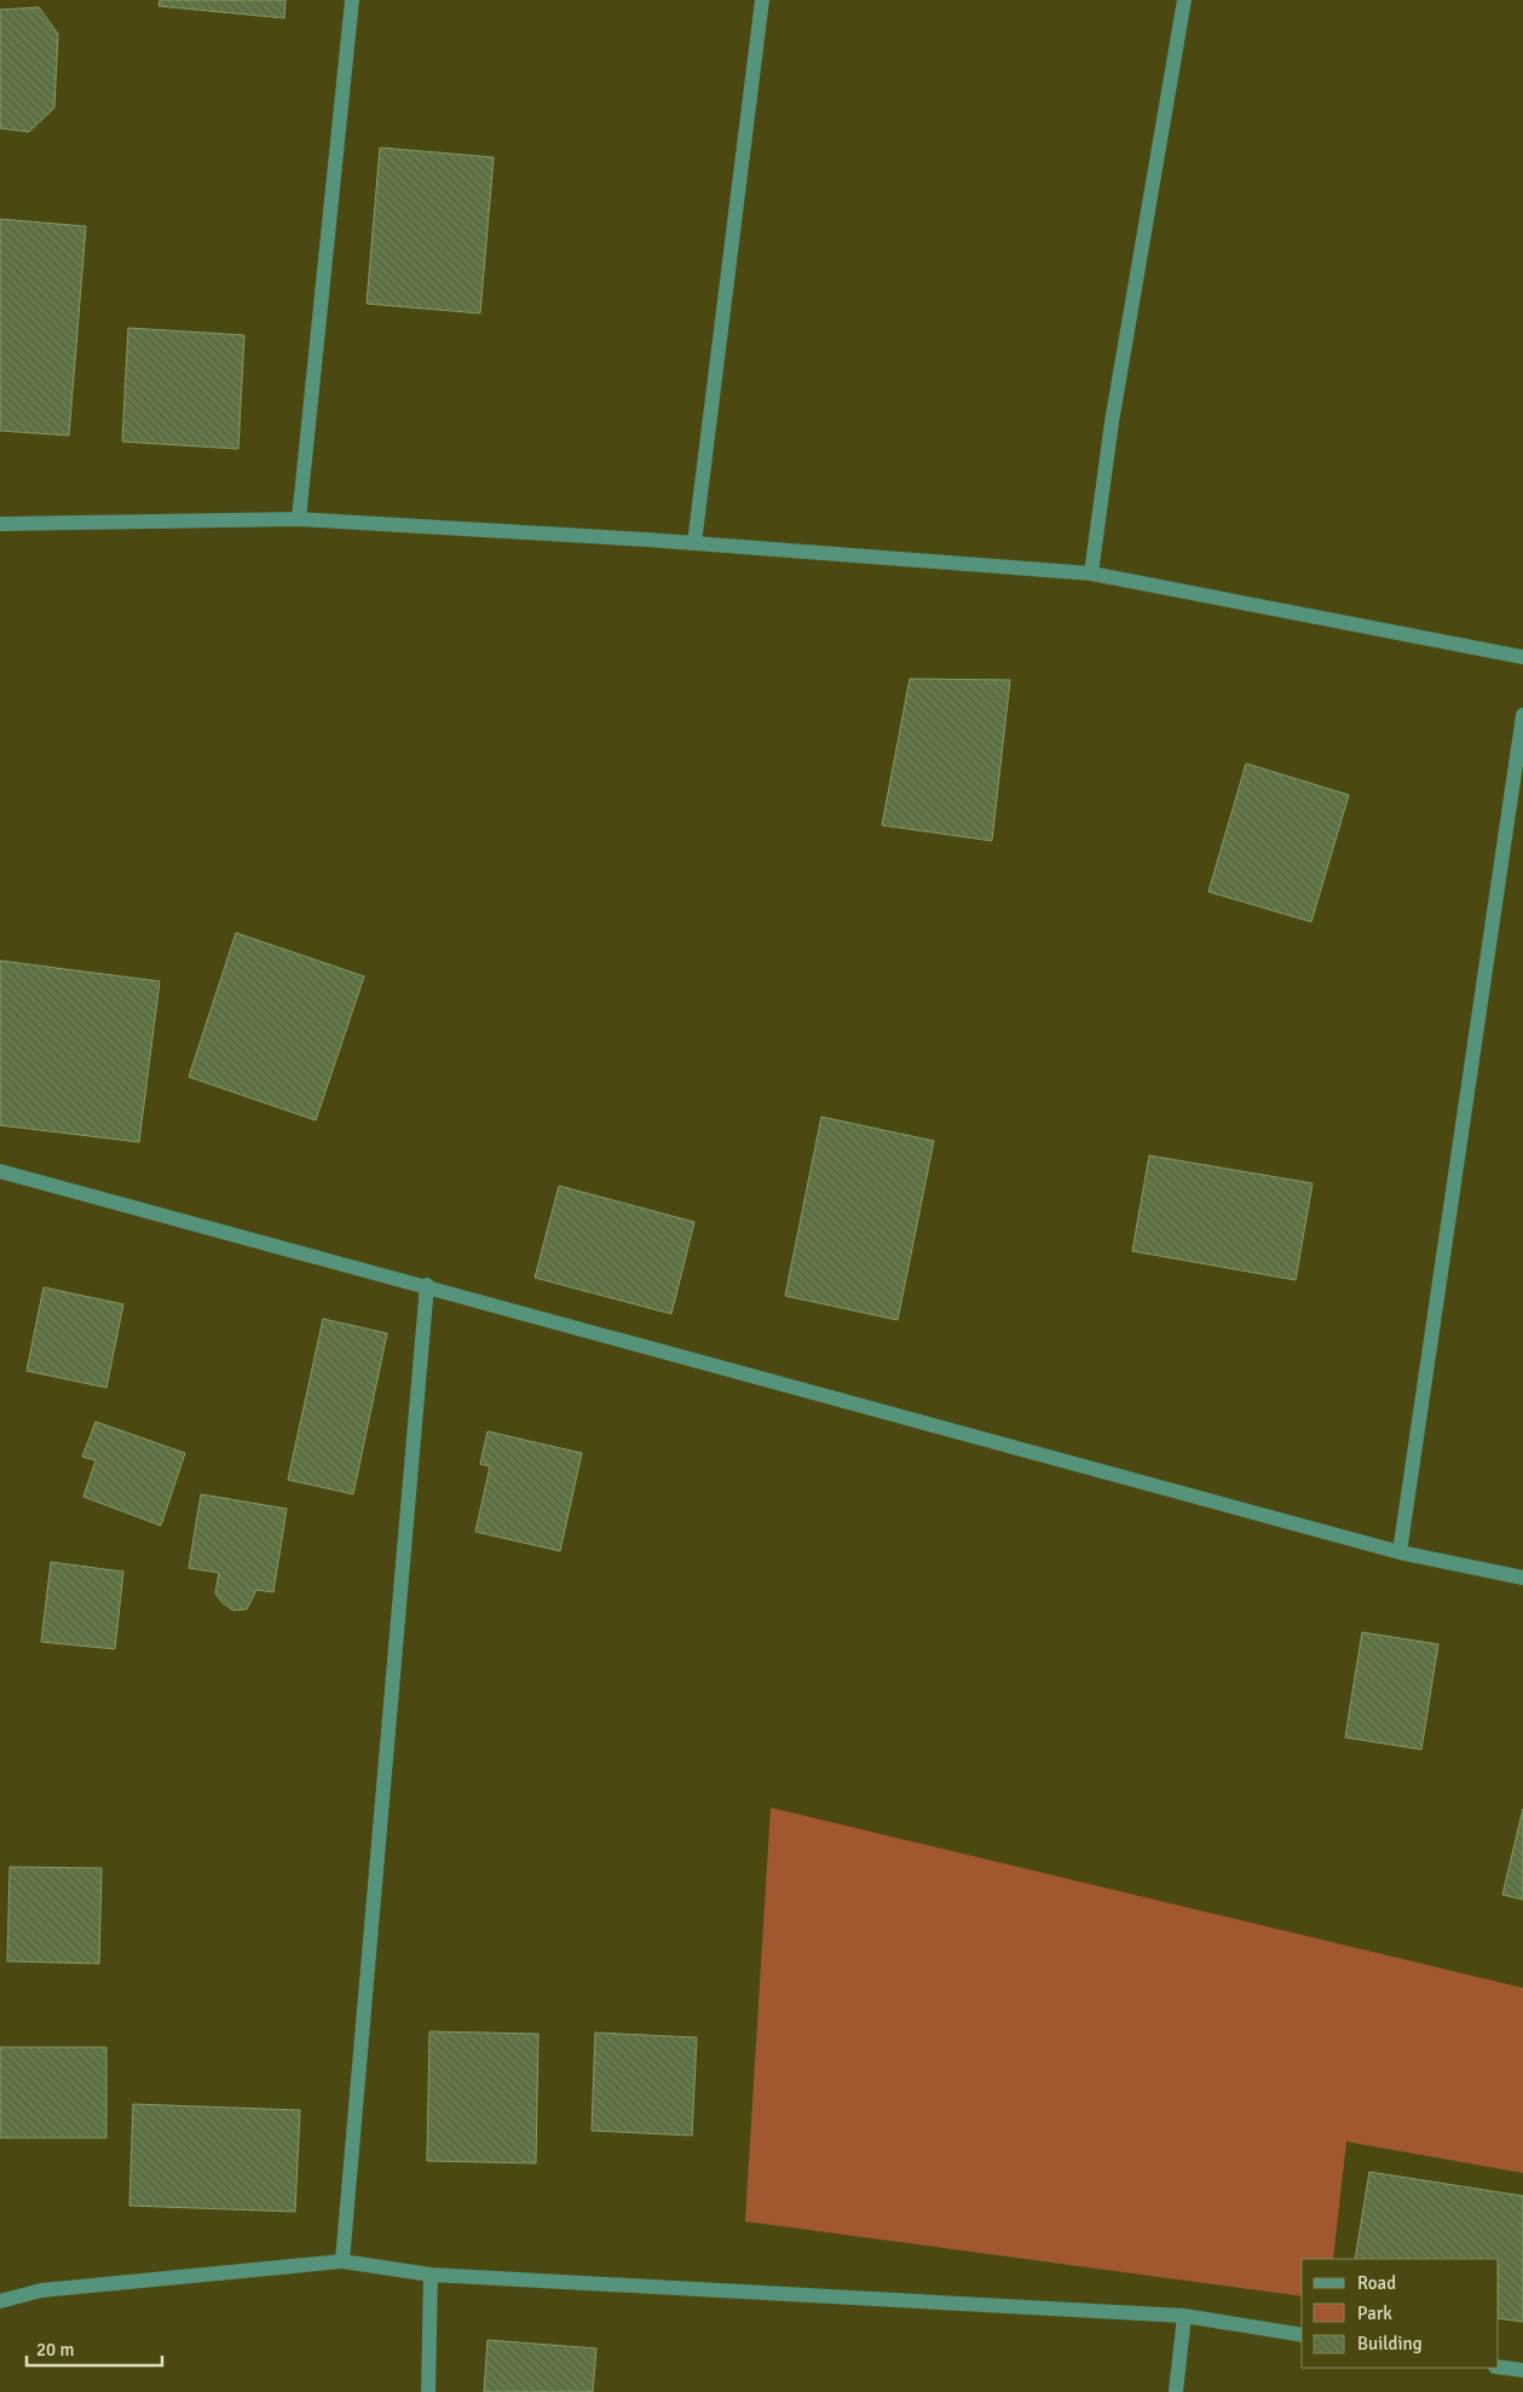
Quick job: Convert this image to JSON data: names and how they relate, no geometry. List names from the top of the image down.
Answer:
{
  "legend": ["Road", "Park", "Building"],
  "scale_bar": "20 m"
}
